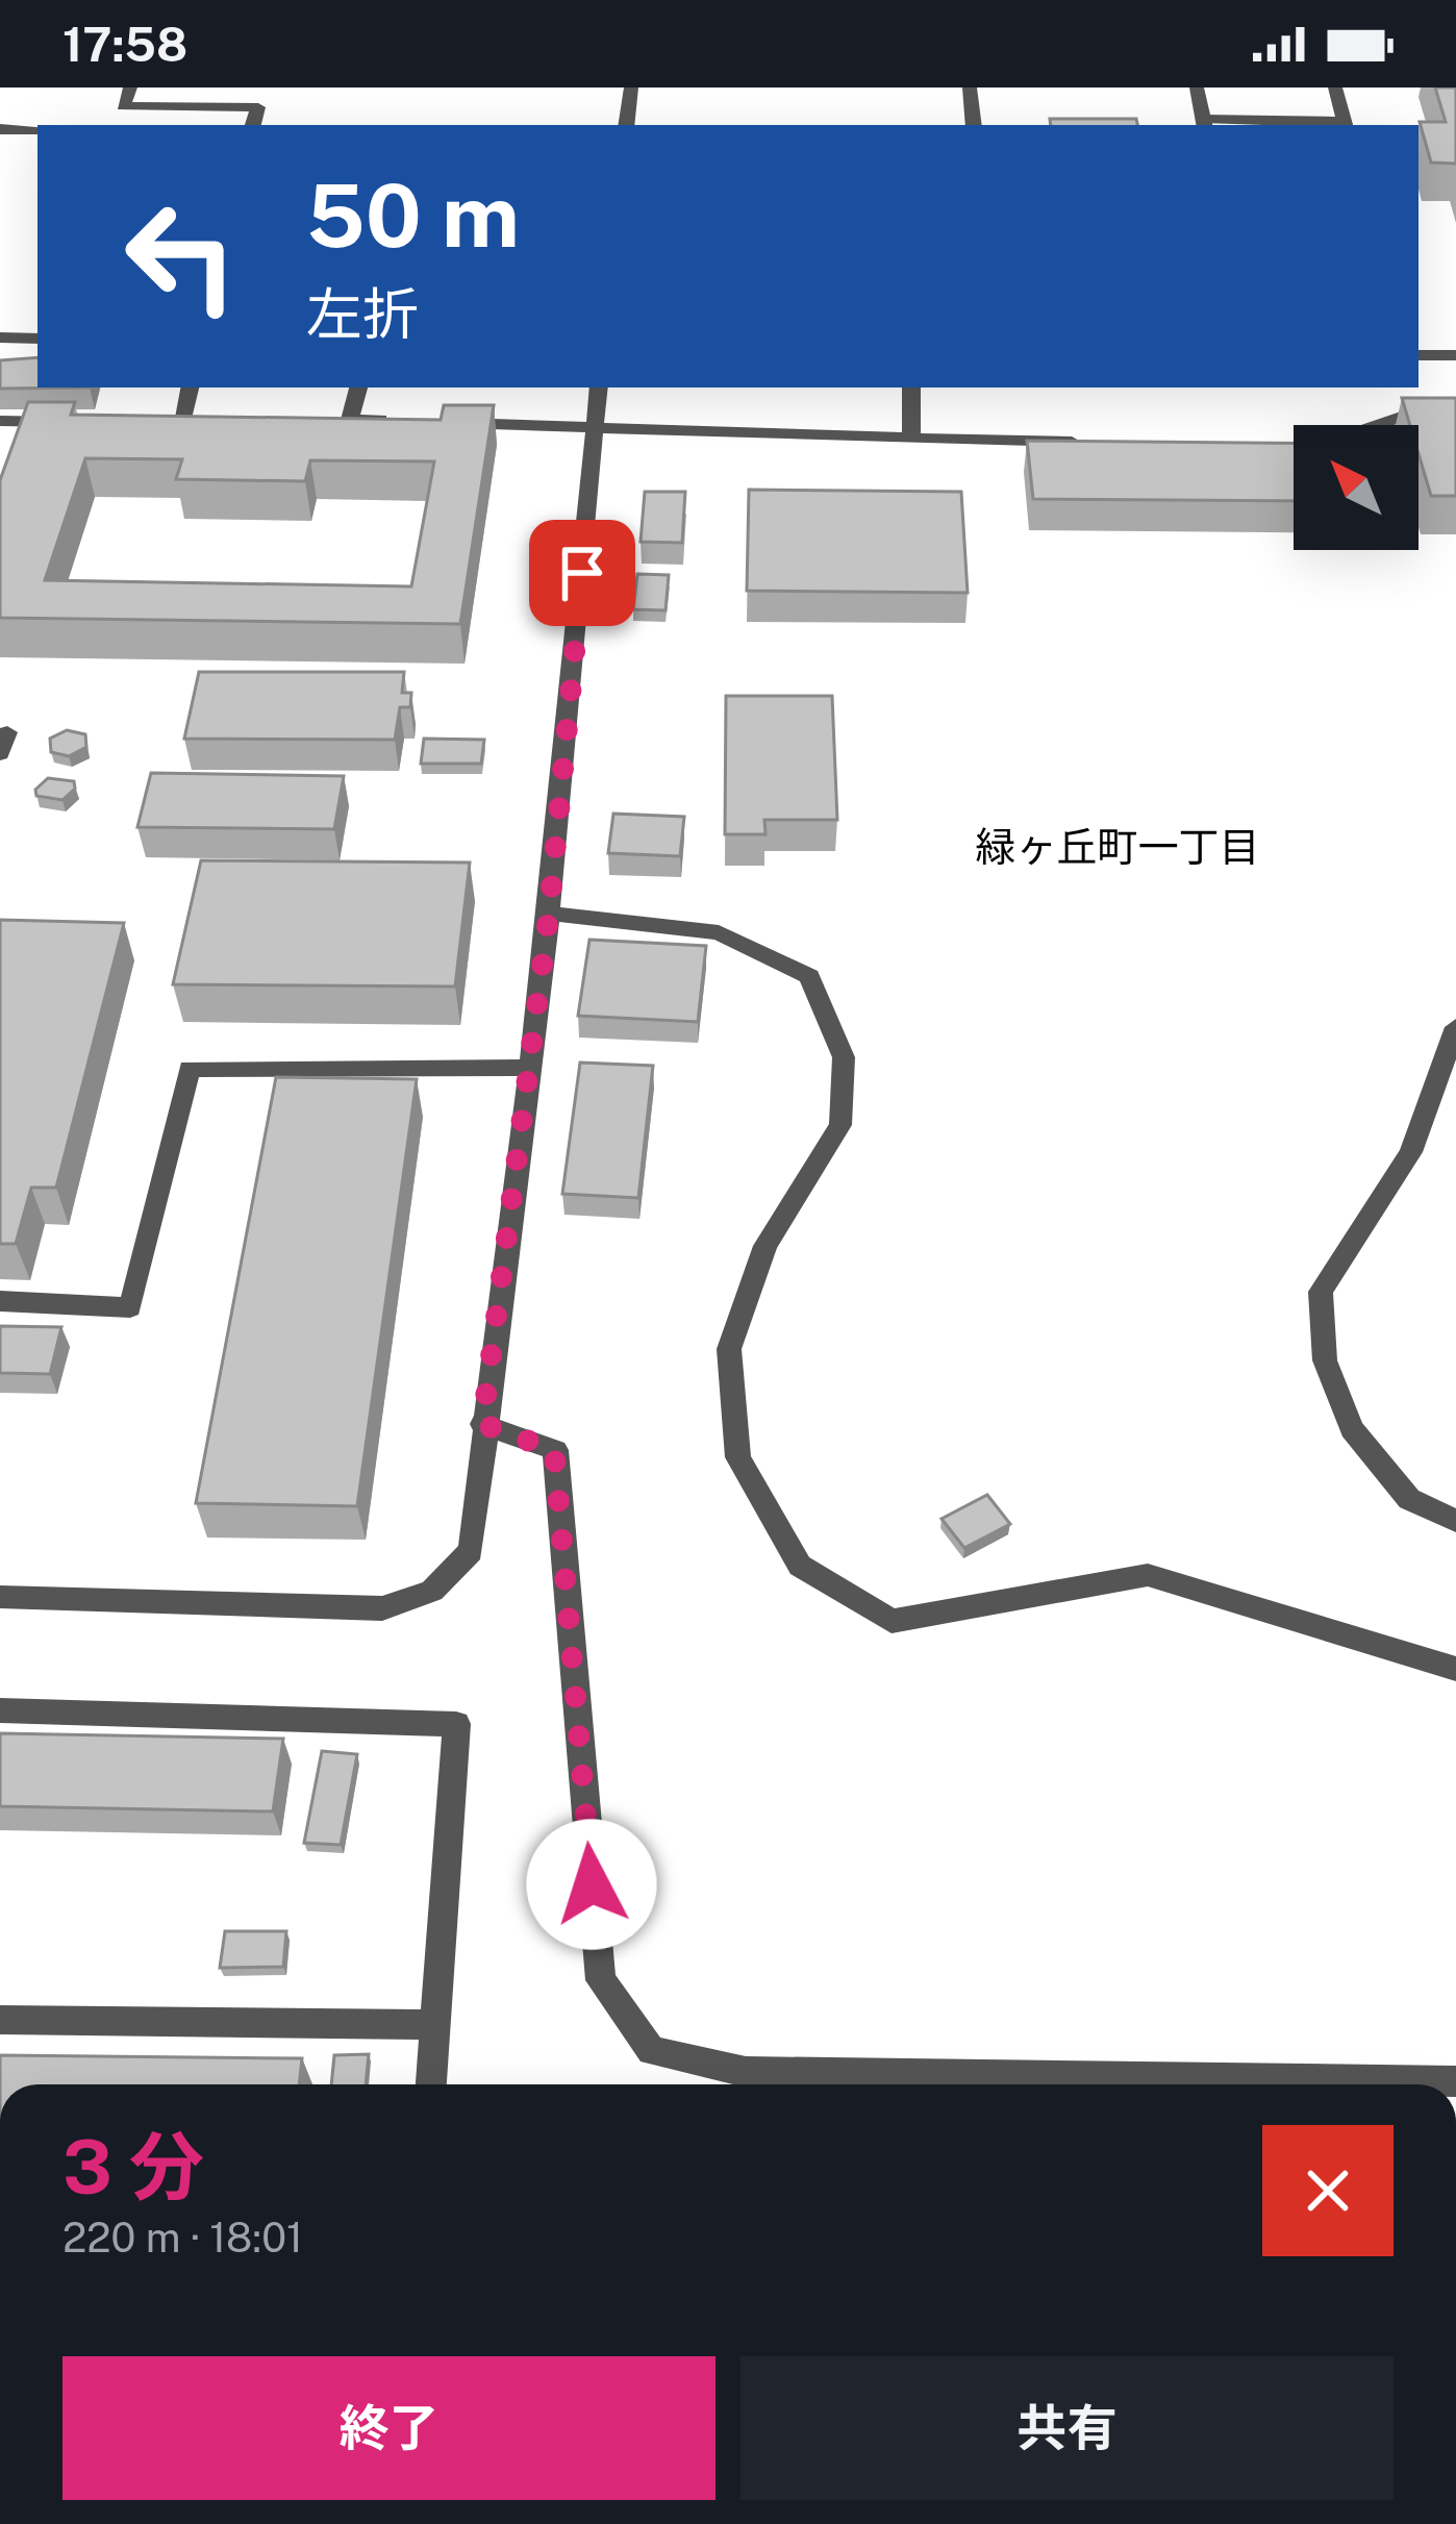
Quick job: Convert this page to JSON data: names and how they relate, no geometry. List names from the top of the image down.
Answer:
{
  "districts": ["緑ヶ丘町一丁目"],
  "north": "top left",
  "page": {
    "status": "17:58",
    "turn": ["50 m", "左折"],
    "heading": ["3 分", "220 m · 18:01"],
    "buttons": ["終了", "共有"]
  }
}
